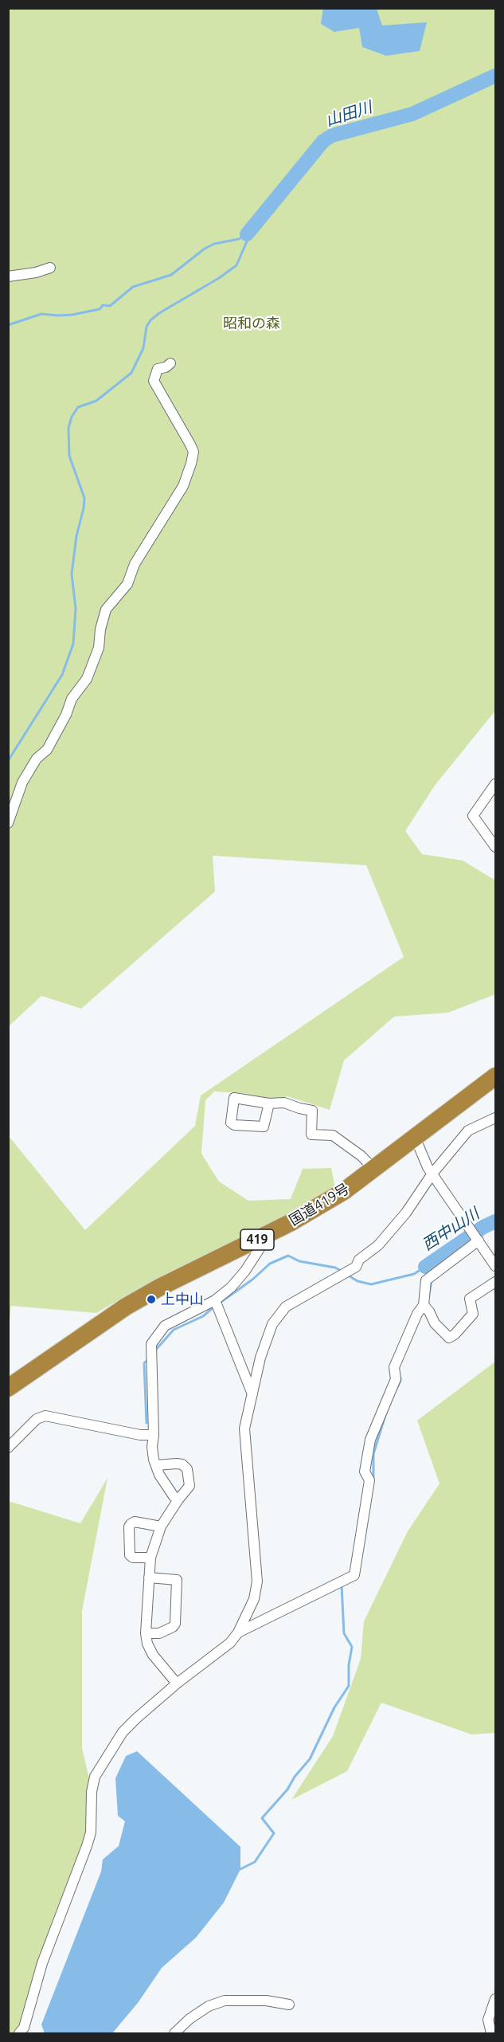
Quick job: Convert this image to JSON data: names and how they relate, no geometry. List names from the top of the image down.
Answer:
{
  "streets": {
    "highway": ["国道419号", "419"]
  },
  "water": ["山田川", "西中山川"],
  "parks": ["昭和の森"],
  "places": ["上中山"]
}
